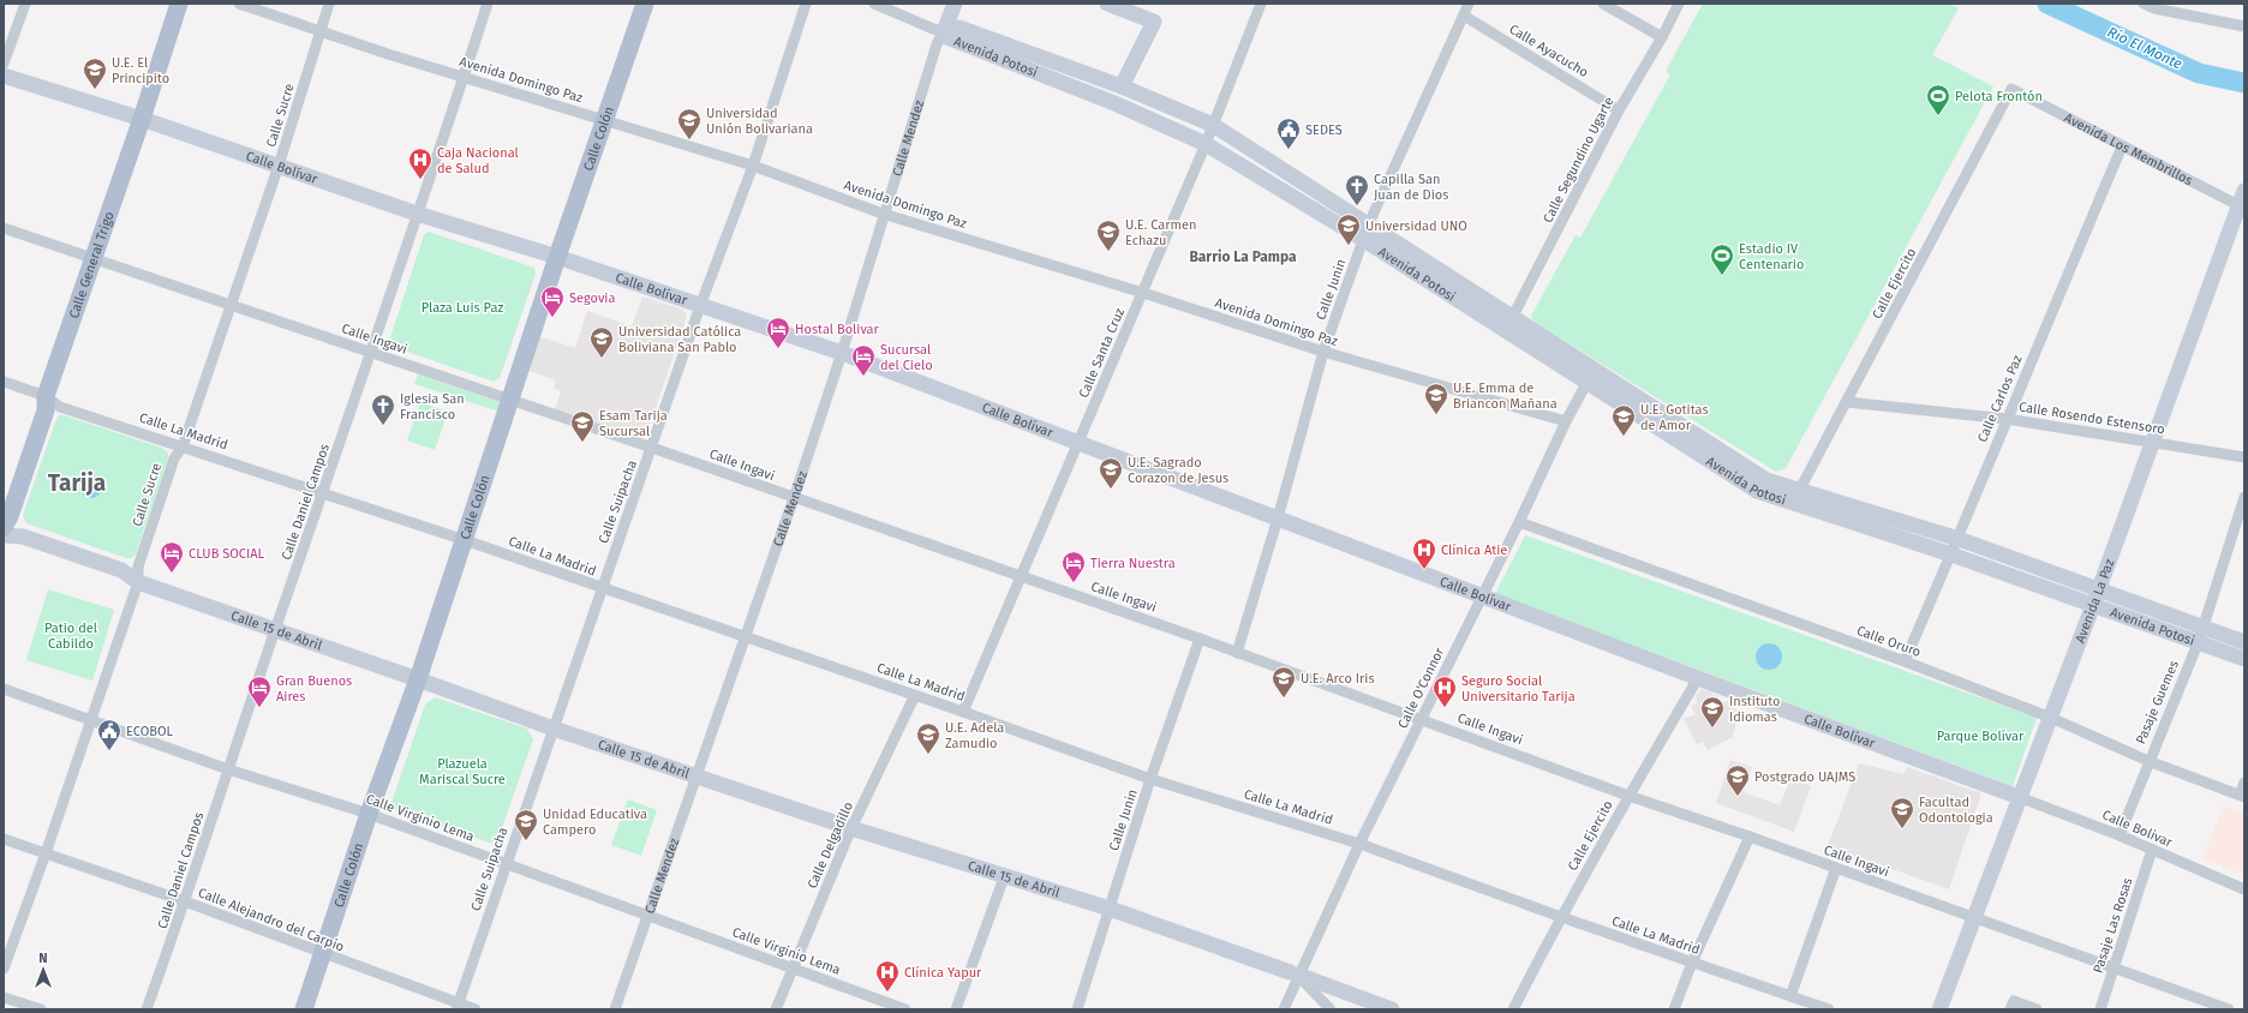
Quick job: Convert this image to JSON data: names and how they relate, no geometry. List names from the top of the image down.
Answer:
{
  "streets": {
    "main road": ["Calle Colón", "Calle General Trigo"],
    "street": [
      "Calle Ayacucho",
      "Avenida Potosi",
      "Avenida Domingo Paz",
      "Calle Sucre",
      "Calle Mendez",
      "Avenida Los Membrillos",
      "Calle Segundino Ugarte",
      "Calle Bolívar",
      "Calle Ejercito",
      "Calle Junin",
      "Calle Ingavi",
      "Calle Santa Cruz",
      "Calle Carlos Paz",
      "Calle Rosendo Estensoro",
      "Calle La Madrid",
      "Calle Daniel Campos",
      "Calle Suipacha",
      "Avenida La Paz",
      "Calle 15 de Abril",
      "Calle Oruro",
      "Calle O'Connor",
      "Pasaje Guemes",
      "Calle Virginio Lema",
      "Calle Bolivar",
      "Calle Delgadillo",
      "Calle Alejandro del Carpio",
      "Pasaje Las Rosas"
    ]
  },
  "crossings": [
    ["Calle Ayacucho", "Calle Segundino Ugarte"],
    ["Calle Ayacucho", "Calle Junin"],
    ["Avenida Potosi", "Calle Mendez"],
    ["Avenida Potosi", "Calle Segundino Ugarte"],
    ["Avenida Potosi", "Calle Ejercito"],
    ["Avenida Potosi", "Calle Junin"],
    ["Avenida Potosi", "Calle Santa Cruz"],
    ["Avenida Potosi", "Calle Carlos Paz"],
    ["Avenida Potosi", "Avenida La Paz"],
    ["Avenida Potosi", "Calle O'Connor"],
    ["Avenida Potosi", "Pasaje Guemes"],
    ["Avenida Domingo Paz", "Calle Sucre"],
    ["Avenida Domingo Paz", "Calle Mendez"],
    ["Avenida Domingo Paz", "Calle Colón"],
    ["Avenida Domingo Paz", "Calle Junin"],
    ["Avenida Domingo Paz", "Calle Santa Cruz"],
    ["Avenida Domingo Paz", "Calle Daniel Campos"],
    ["Avenida Domingo Paz", "Calle Suipacha"],
    ["Avenida Domingo Paz", "Calle O'Connor"],
    ["Calle Sucre", "Calle Bolívar"],
    ["Calle Sucre", "Calle Ingavi"],
    ["Calle Sucre", "Calle La Madrid"],
    ["Calle Sucre", "Calle 15 de Abril"],
    ["Calle Sucre", "Calle Virginio Lema"],
    ["Calle Sucre", "Calle Alejandro del Carpio"],
    ["Calle Mendez", "Calle Bolívar"],
    ["Calle Mendez", "Calle Ingavi"],
    ["Calle Mendez", "Calle La Madrid"],
    ["Calle Mendez", "Calle 15 de Abril"],
    ["Calle Mendez", "Calle Virginio Lema"],
    ["Calle Colón", "Calle Bolívar"],
    ["Calle Colón", "Calle Ingavi"],
    ["Calle Colón", "Calle La Madrid"],
    ["Calle Colón", "Calle 15 de Abril"],
    ["Calle Colón", "Calle Virginio Lema"],
    ["Calle Colón", "Calle Alejandro del Carpio"],
    ["Avenida Los Membrillos", "Calle Ejercito"],
    ["Avenida Los Membrillos", "Calle Carlos Paz"],
    ["Avenida Los Membrillos", "Avenida La Paz"],
    ["Calle Bolívar", "Calle General Trigo"],
    ["Calle Bolívar", "Calle Ejercito"],
    ["Calle Bolívar", "Calle Junin"],
    ["Calle Bolívar", "Calle Santa Cruz"],
    ["Calle Bolívar", "Calle Daniel Campos"],
    ["Calle Bolívar", "Calle Suipacha"],
    ["Calle Bolívar", "Avenida La Paz"],
    ["Calle Bolívar", "Calle O'Connor"],
    ["Calle Bolívar", "Calle Bolivar"],
    ["Calle General Trigo", "Calle Ingavi"],
    ["Calle General Trigo", "Calle La Madrid"],
    ["Calle Ejercito", "Calle Ingavi"],
    ["Calle Ejercito", "Calle Rosendo Estensoro"],
    ["Calle Ejercito", "Calle La Madrid"],
    ["Calle Junin", "Calle Ingavi"],
    ["Calle Junin", "Calle La Madrid"],
    ["Calle Junin", "Calle 15 de Abril"],
    ["Calle Ingavi", "Calle Santa Cruz"],
    ["Calle Ingavi", "Calle Daniel Campos"],
    ["Calle Ingavi", "Calle Suipacha"],
    ["Calle Ingavi", "Avenida La Paz"],
    ["Calle Ingavi", "Calle O'Connor"],
    ["Calle Ingavi", "Pasaje Las Rosas"],
    ["Calle Santa Cruz", "Calle La Madrid"],
    ["Calle Carlos Paz", "Calle Rosendo Estensoro"],
    ["Calle Carlos Paz", "Calle Oruro"],
    ["Calle Rosendo Estensoro", "Avenida La Paz"],
    ["Calle La Madrid", "Calle Daniel Campos"],
    ["Calle La Madrid", "Calle Suipacha"],
    ["Calle La Madrid", "Calle O'Connor"],
    ["Calle La Madrid", "Calle Delgadillo"],
    ["Calle Daniel Campos", "Calle 15 de Abril"],
    ["Calle Daniel Campos", "Calle Virginio Lema"],
    ["Calle Daniel Campos", "Calle Alejandro del Carpio"],
    ["Calle Suipacha", "Calle 15 de Abril"],
    ["Calle Suipacha", "Calle Virginio Lema"],
    ["Calle Suipacha", "Calle Alejandro del Carpio"],
    ["Avenida La Paz", "Calle Oruro"],
    ["Avenida La Paz", "Calle Bolivar"],
    ["Calle 15 de Abril", "Calle O'Connor"],
    ["Calle 15 de Abril", "Calle Delgadillo"],
    ["Calle Oruro", "Calle O'Connor"],
    ["Calle Oruro", "Pasaje Guemes"],
    ["Pasaje Guemes", "Calle Bolivar"],
    ["Calle Virginio Lema", "Calle Delgadillo"],
    ["Calle Bolivar", "Pasaje Las Rosas"]
  ],
  "districts": ["Barrio La Pampa", "Tarija"],
  "water": ["Río El Monte"],
  "parks": [
    "Plaza Luis Paz",
    "Patio del Cabildo",
    "Parque Bolívar",
    "Plazuela Mariscal Sucre"
  ],
  "places": {
    "school or university": [
      "U.E. El Principito",
      "Universidad Unión Bolivariana",
      "Universidad UNO",
      "U.E. Carmen Echazu",
      "Universidad Católica Boliviana San Pablo",
      "U.E. Emma de Briancon Mañana",
      "U.E. Gotitas de Amor",
      "Esam Tarija Sucursal",
      "U.E. Sagrado Corazon de Jesus",
      "U.E. Arco Iris",
      "Instituto Idiomas",
      "U.E. Adela Zamudio",
      "Postgrado UAJMS",
      "Facultad Odontologia",
      "Unidad Educativa Campero"
    ],
    "sports": ["Pelota Frontón", "Estadio IV Centenario"],
    "public building": ["SEDES", "ECOBOL"],
    "hospital": [
      "Caja Nacional de Salud",
      "Clínica Atie",
      "Seguro Social Universitario Tarija",
      "Clínica Yapur"
    ],
    "church": ["Capilla San Juan de Dios", "Iglesia San Francisco"],
    "hotel": [
      "Segovia",
      "Hostal Bolivar",
      "Sucursal del Cielo",
      "CLUB SOCIAL",
      "Tierra Nuestra",
      "Gran Buenos Aires"
    ]
  },
  "north": "top"
}
